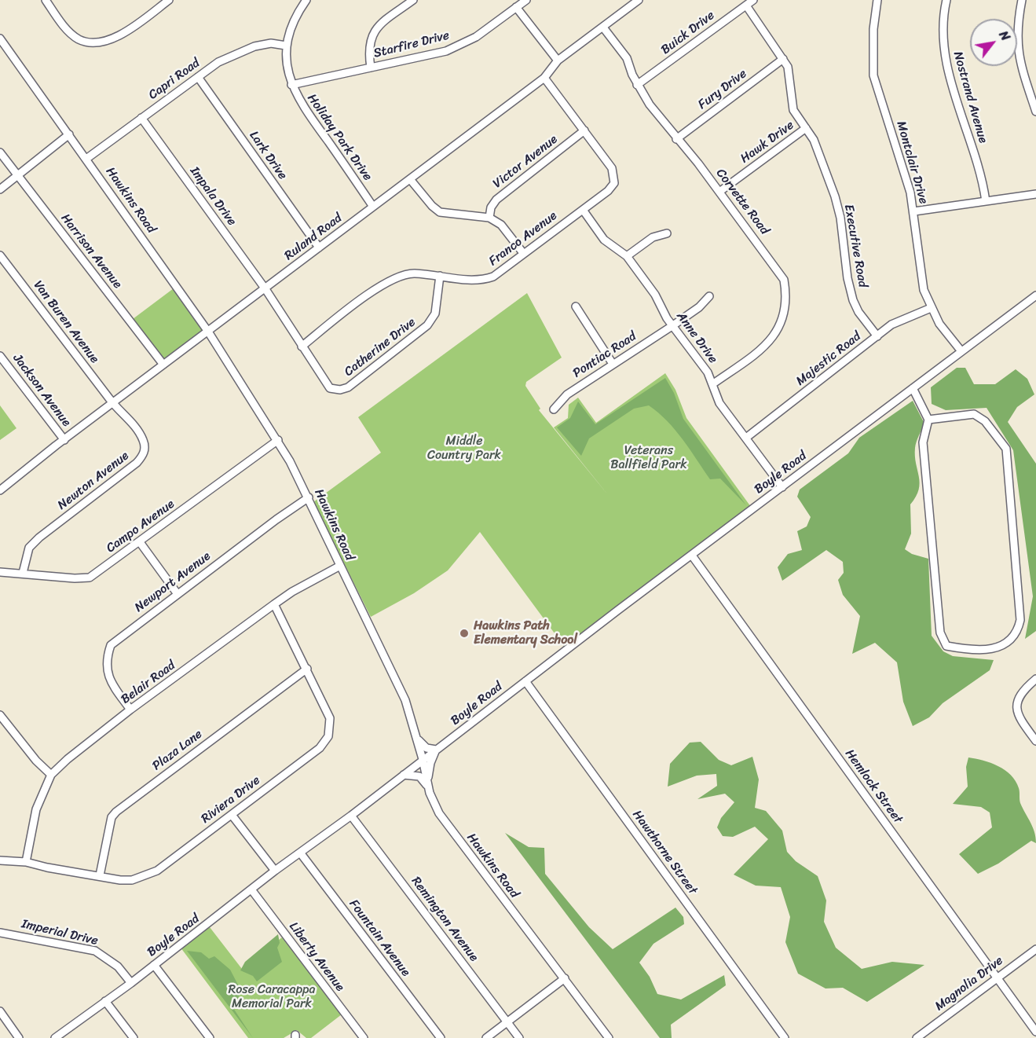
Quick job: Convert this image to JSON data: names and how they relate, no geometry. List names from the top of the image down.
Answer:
{
  "streets": {
    "street": [
      "Buick Drive",
      "Starfire Drive",
      "Capri Road",
      "Fury Drive",
      "Nostrand Avenue",
      "Holiday Park Drive",
      "Hawk Drive",
      "Lark Drive",
      "Victor Avenue",
      "Montclair Drive",
      "Impala Drive",
      "Hawkins Road",
      "Corvette Road",
      "Ruland Road",
      "Franco Avenue",
      "Executive Road",
      "Harrison Avenue",
      "Van Buren Avenue",
      "Anne Drive",
      "Catherine Drive",
      "Pontiac Road",
      "Majestic Road",
      "Jackson Avenue",
      "Boyle Road",
      "Newton Avenue",
      "Campo Avenue",
      "Newport Avenue",
      "Belair Road",
      "Plaza Lane",
      "Hemlock Street",
      "Riviera Drive",
      "Hawthorne Street",
      "Remington Avenue",
      "Imperial Drive",
      "Fountain Avenue",
      "Liberty Avenue",
      "Magnolia Drive"
    ]
  },
  "crossings": [
    ["Buick Drive", "Corvette Road"],
    ["Buick Drive", "Executive Road"],
    ["Starfire Drive", "Holiday Park Drive"],
    ["Capri Road", "Holiday Park Drive"],
    ["Capri Road", "Lark Drive"],
    ["Capri Road", "Impala Drive"],
    ["Capri Road", "Hawkins Road"],
    ["Fury Drive", "Corvette Road"],
    ["Fury Drive", "Executive Road"],
    ["Holiday Park Drive", "Ruland Road"],
    ["Hawk Drive", "Corvette Road"],
    ["Hawk Drive", "Executive Road"],
    ["Lark Drive", "Ruland Road"],
    ["Victor Avenue", "Franco Avenue"],
    ["Montclair Drive", "Majestic Road"],
    ["Montclair Drive", "Boyle Road"],
    ["Impala Drive", "Ruland Road"],
    ["Impala Drive", "Catherine Drive"],
    ["Hawkins Road", "Ruland Road"],
    ["Hawkins Road", "Boyle Road"],
    ["Hawkins Road", "Campo Avenue"],
    ["Hawkins Road", "Newport Avenue"],
    ["Hawkins Road", "Belair Road"],
    ["Corvette Road", "Ruland Road"],
    ["Corvette Road", "Anne Drive"],
    ["Ruland Road", "Franco Avenue"],
    ["Ruland Road", "Harrison Avenue"],
    ["Ruland Road", "Van Buren Avenue"],
    ["Ruland Road", "Catherine Drive"],
    ["Ruland Road", "Jackson Avenue"],
    ["Ruland Road", "Newton Avenue"],
    ["Franco Avenue", "Anne Drive"],
    ["Franco Avenue", "Catherine Drive"],
    ["Executive Road", "Majestic Road"],
    ["Van Buren Avenue", "Newton Avenue"],
    ["Anne Drive", "Pontiac Road"],
    ["Anne Drive", "Majestic Road"],
    ["Anne Drive", "Boyle Road"],
    ["Boyle Road", "Hemlock Street"],
    ["Boyle Road", "Hawthorne Street"],
    ["Boyle Road", "Remington Avenue"],
    ["Boyle Road", "Imperial Drive"],
    ["Boyle Road", "Fountain Avenue"],
    ["Boyle Road", "Liberty Avenue"],
    ["Newton Avenue", "Campo Avenue"],
    ["Newport Avenue", "Belair Road"],
    ["Belair Road", "Riviera Drive"],
    ["Plaza Lane", "Riviera Drive"],
    ["Hemlock Street", "Magnolia Drive"]
  ],
  "parks": ["Middle Country Park", "Veterans Ballfield Park", "Rose Caracappa Memorial Park"],
  "places": ["Hawkins Path Elementary School"],
  "north": "top right"
}
